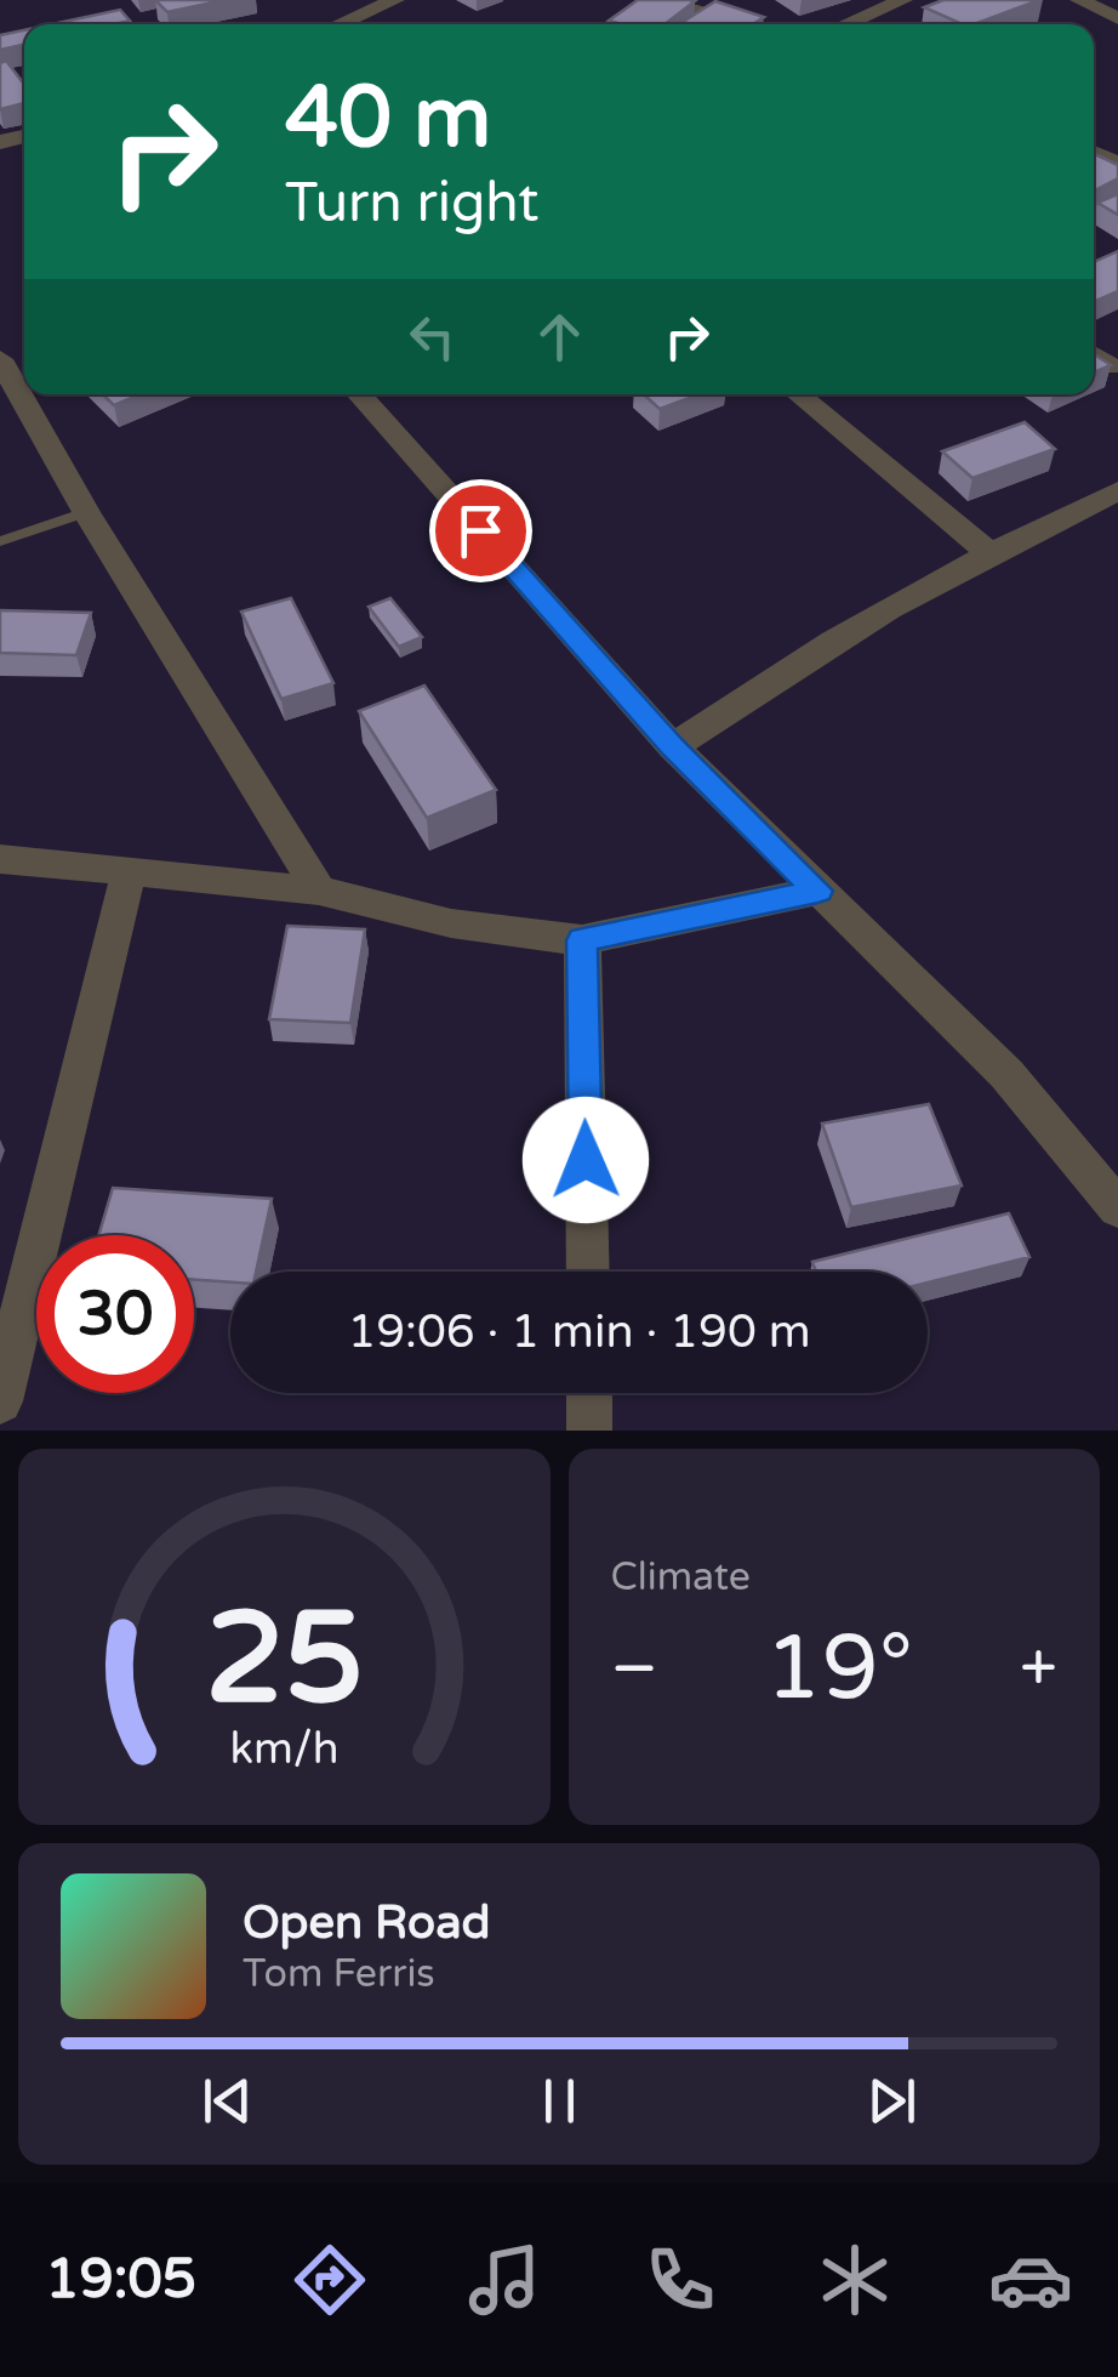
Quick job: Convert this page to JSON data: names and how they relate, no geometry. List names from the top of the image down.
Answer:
{
  "page": {
    "turn": ["40 m", "Turn right"],
    "limit": "30",
    "trip": "19:06 · 1 min · 190 m",
    "tile": "Climate",
    "heat": ["−", "19°", "+"],
    "song": ["Open Road", "Tom Ferris"],
    "tabs": "19:05",
    "gauge": ["25", "km/h"]
  }
}
